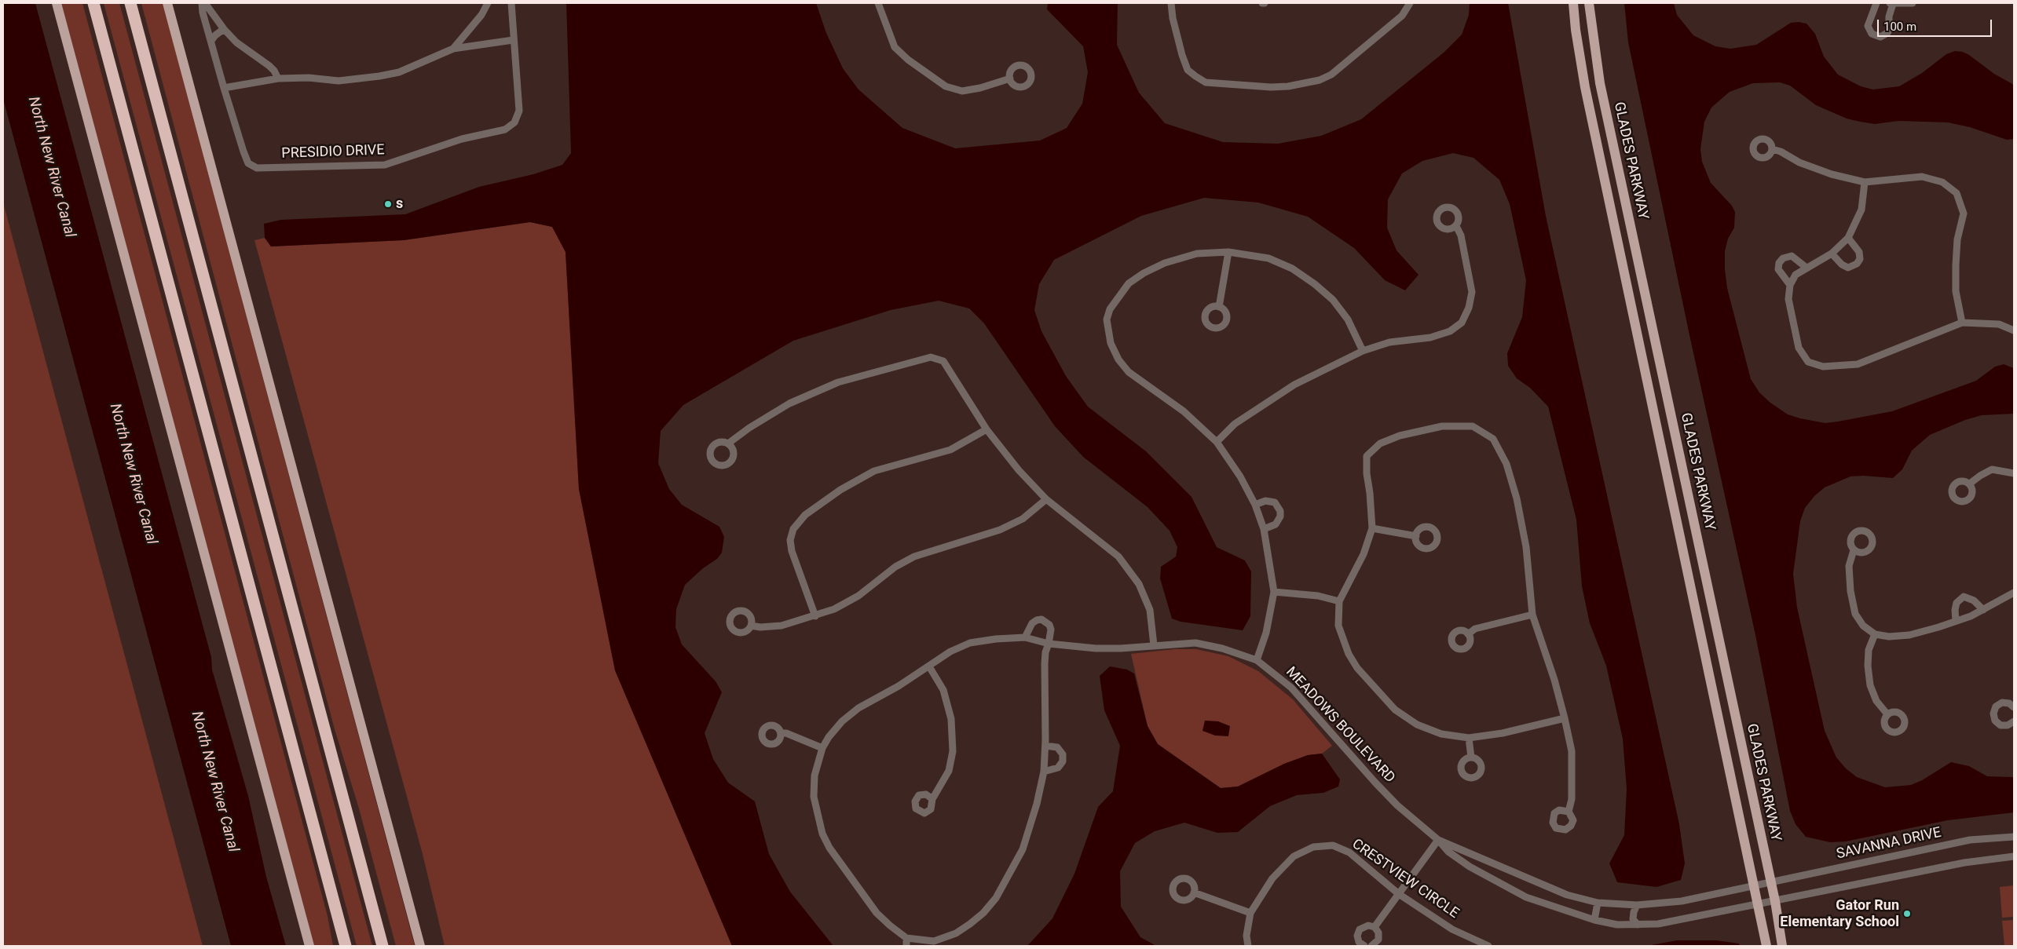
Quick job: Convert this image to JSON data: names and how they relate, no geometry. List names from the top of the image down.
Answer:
{
  "streets": {
    "main road": ["GLADES PARKWAY"],
    "street": [
      "PRESIDIO DRIVE",
      "MEADOWS BOULEVARD",
      "SAVANNA DRIVE",
      "CRESTVIEW CIRCLE"
    ]
  },
  "crossings": [
    ["GLADES PARKWAY", "MEADOWS BOULEVARD"],
    ["GLADES PARKWAY", "SAVANNA DRIVE"],
    ["MEADOWS BOULEVARD", "SAVANNA DRIVE"]
  ],
  "water": ["North New River Canal"],
  "places": ["s", "Gator Run Elementary School"],
  "scale_bar": "100 m"
}
